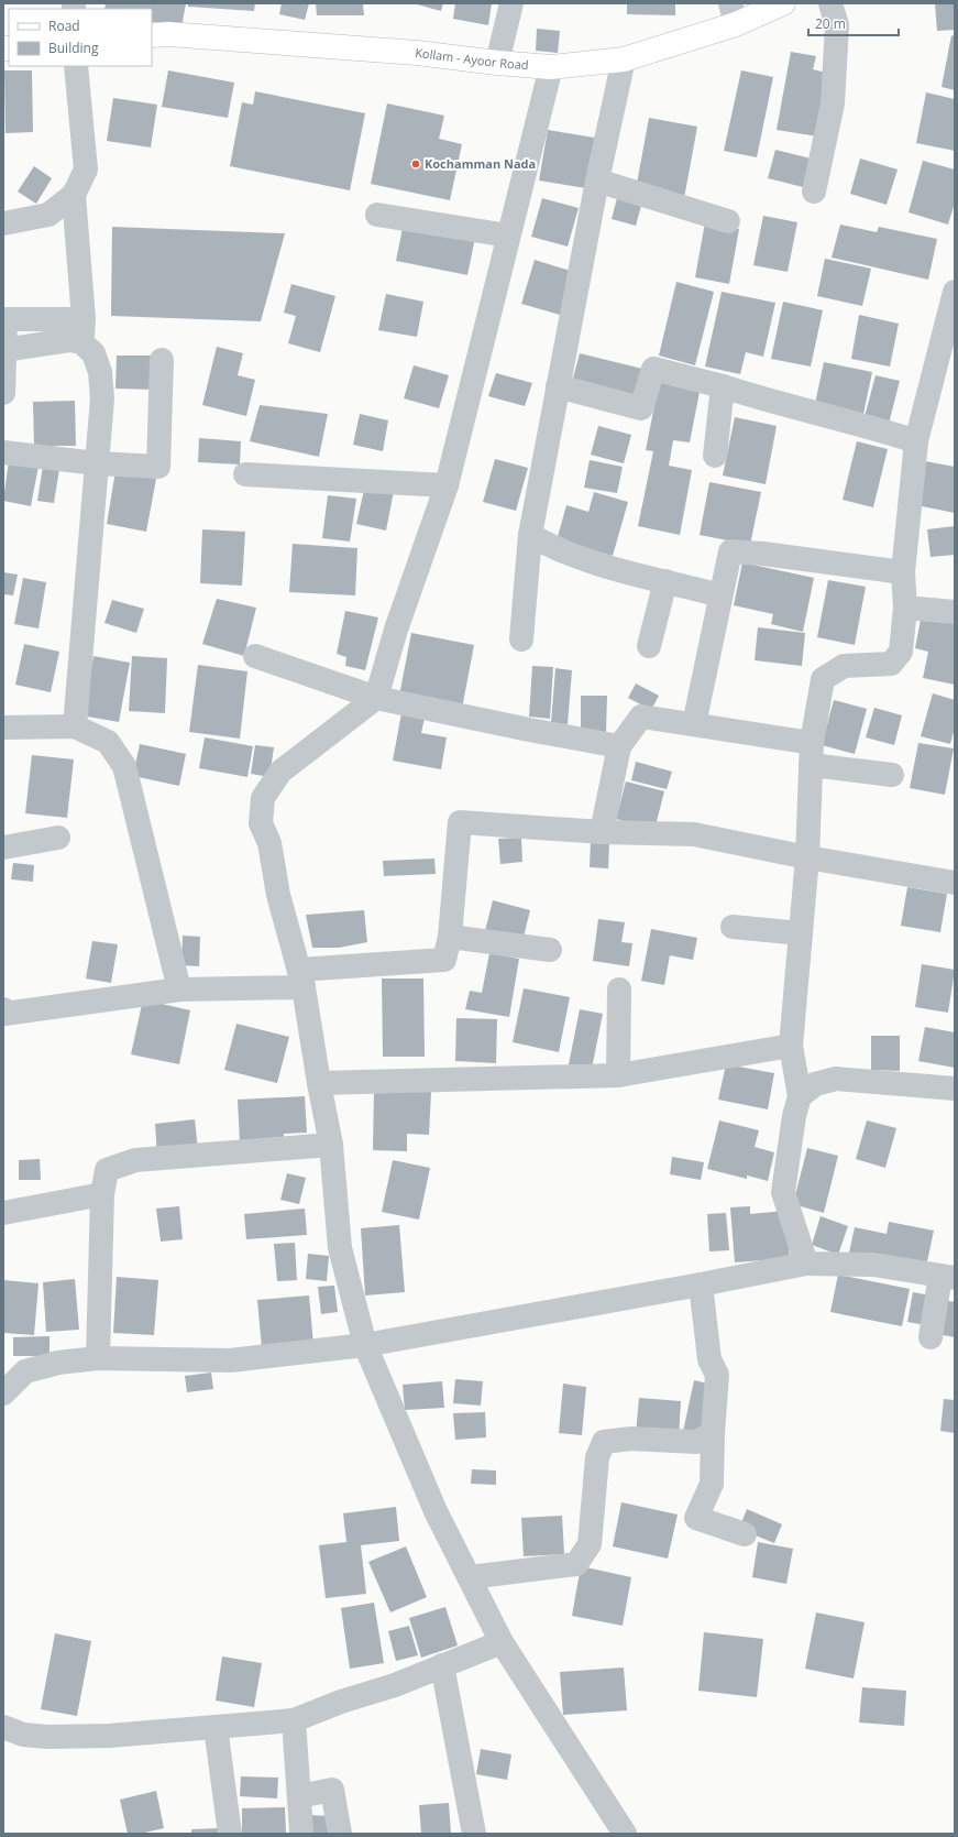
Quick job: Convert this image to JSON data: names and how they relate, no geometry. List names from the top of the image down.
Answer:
{
  "streets": {
    "main road": ["Kollam - Ayoor Road"]
  },
  "places": ["Kochamman Nada"],
  "legend": ["Road", "Building"],
  "scale_bar": "20 m"
}
